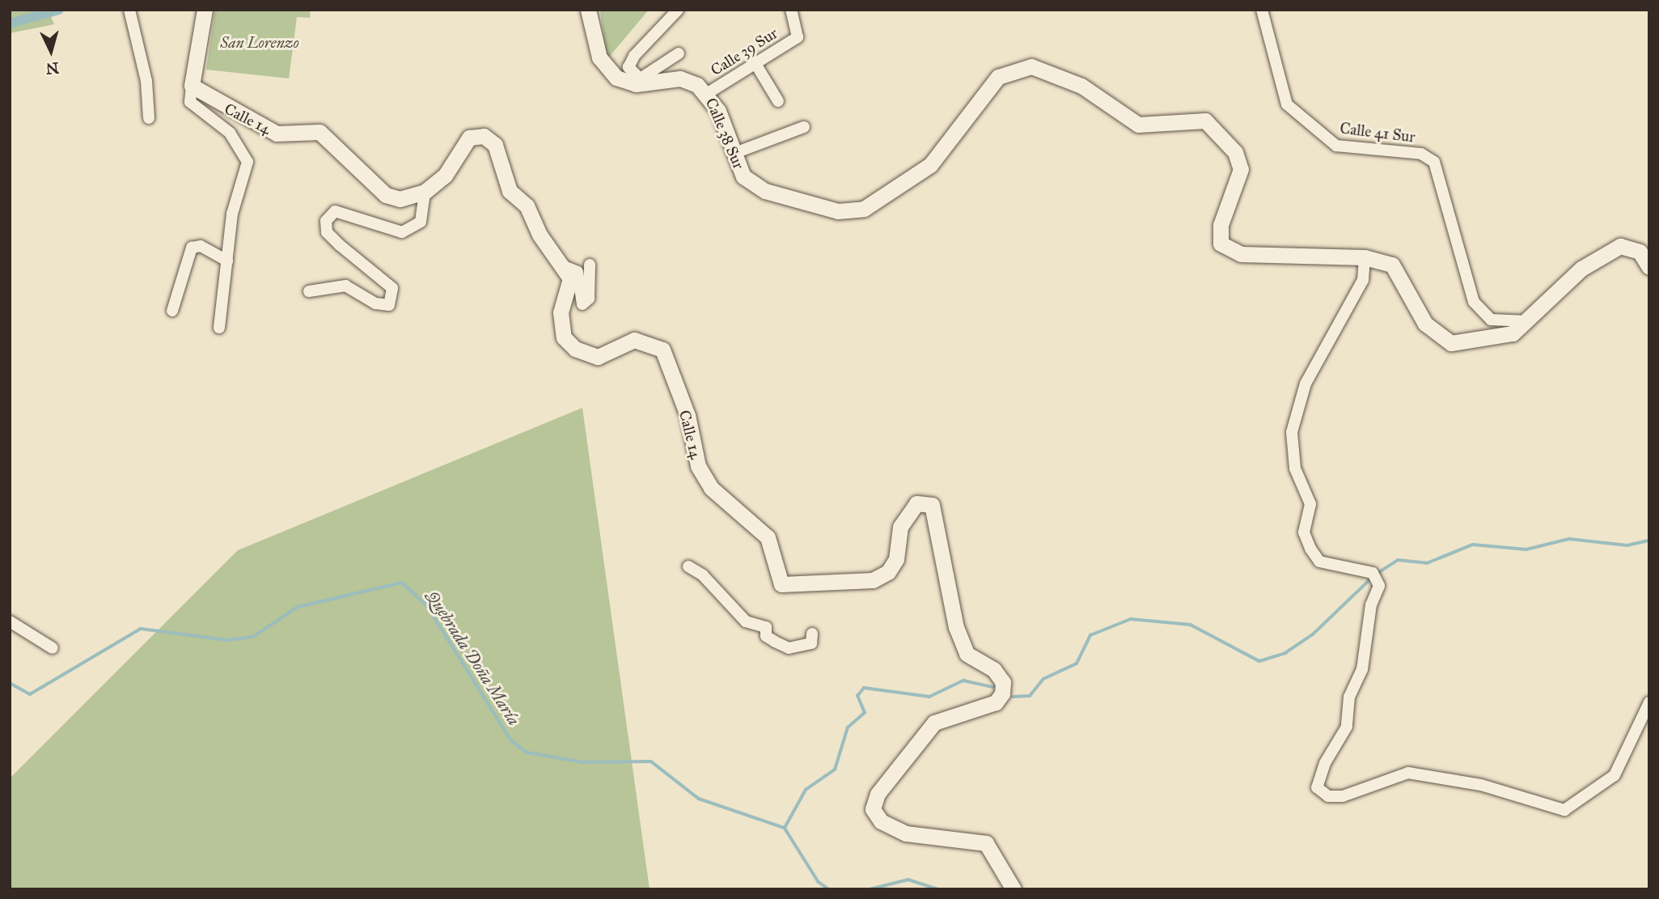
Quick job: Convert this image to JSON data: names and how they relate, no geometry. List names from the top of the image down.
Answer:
{
  "streets": {
    "street": [
      "Calle 39 Sur",
      "Calle 14",
      "Calle 41 Sur",
      "Calle 38 Sur"
    ]
  },
  "crossings": [
    ["Calle 39 Sur", "Calle 38 Sur"]
  ],
  "water": ["Quebrada Doña María"],
  "parks": ["San Lorenzo"],
  "north": "bottom"
}
